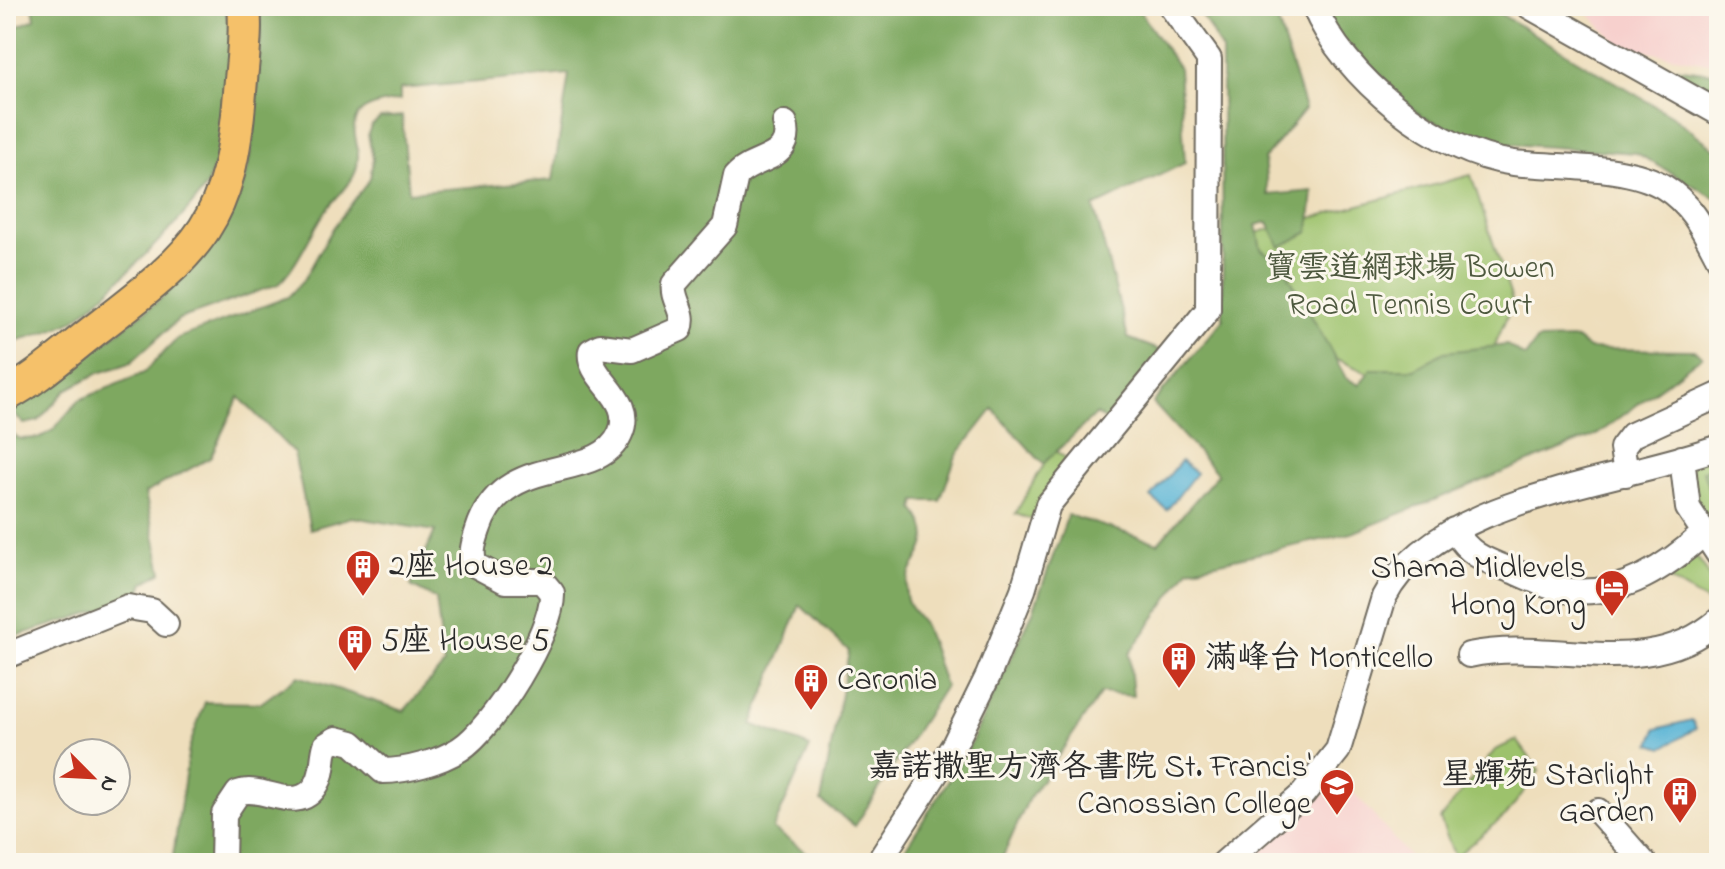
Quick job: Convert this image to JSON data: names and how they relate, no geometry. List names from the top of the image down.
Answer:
{
  "parks": ["寶雲道網球場 Bowen Road Tennis Court"],
  "places": {
    "building": [
      "2座 House 2",
      "5座 House 5",
      "滿峰台 Monticello",
      "Caronia",
      "星輝苑 Starlight Garden"
    ],
    "hotel": ["Shama Midlevels Hong Kong"],
    "school or university": ["嘉諾撒聖方濟各書院 St. Francis' Canossian College"]
  },
  "north": "bottom right"
}
